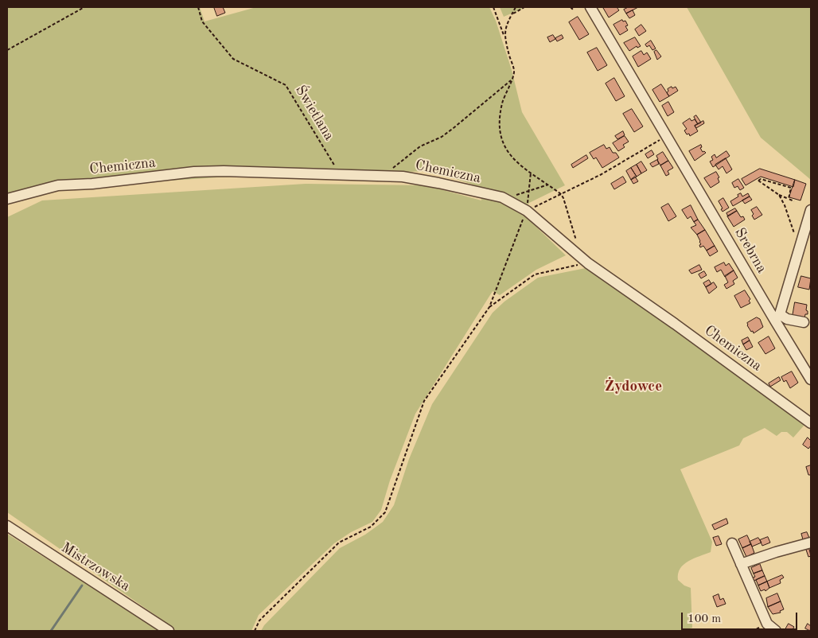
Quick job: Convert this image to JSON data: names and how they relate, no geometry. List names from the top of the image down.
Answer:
{
  "streets": {
    "street": ["Chemiczna", "Srebrna", "Mistrzowska"],
    "path": ["Świetlana"]
  },
  "crossings": [
    ["Świetlana", "Chemiczna"]
  ],
  "districts": ["Żydowce"],
  "scale_bar": "100 m"
}
